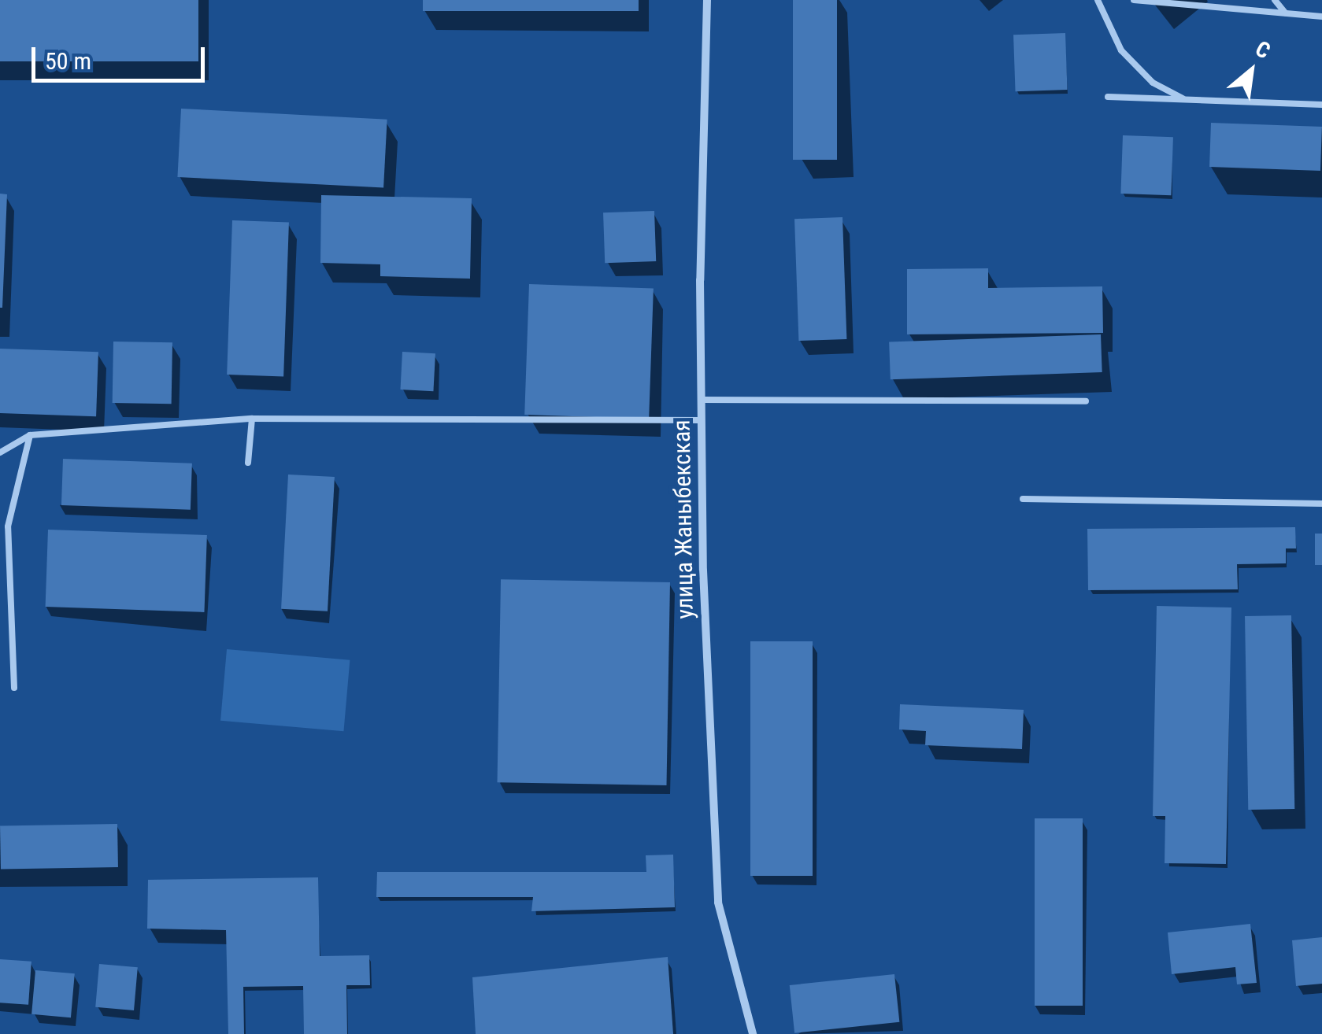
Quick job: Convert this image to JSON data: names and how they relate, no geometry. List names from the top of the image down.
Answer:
{
  "streets": {
    "street": ["улица Жаныбекская"]
  },
  "scale_bar": "50 m",
  "north": "top right"
}
